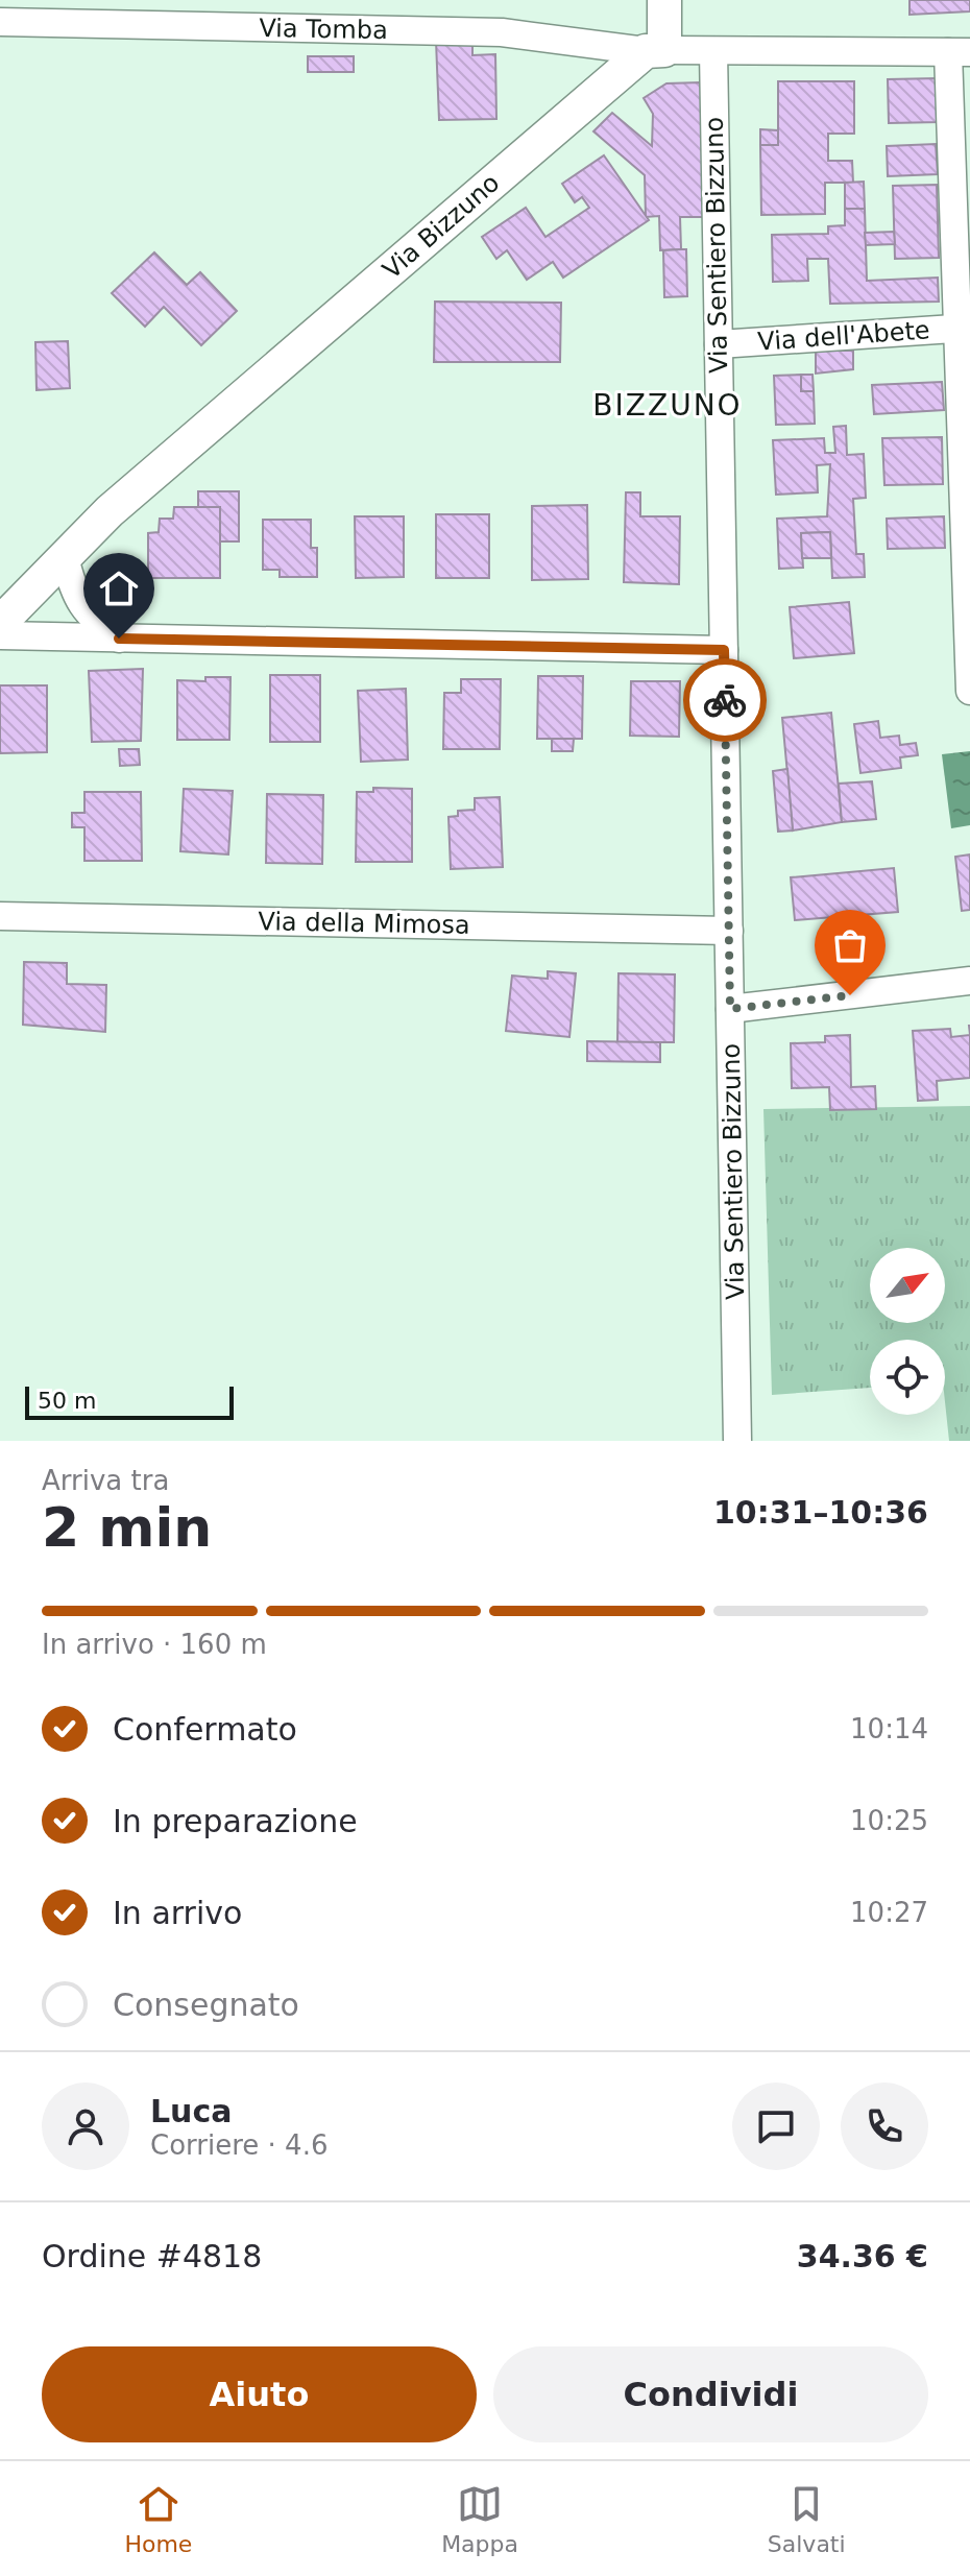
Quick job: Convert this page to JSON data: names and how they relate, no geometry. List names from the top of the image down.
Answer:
{
  "streets": {
    "street": [
      "Via Tomba",
      "Via Bizzuno",
      "Via Sentiero Bizzuno",
      "Via dell'Abete",
      "Via della Mimosa"
    ]
  },
  "crossings": [
    ["Via Tomba", "Via Bizzuno"],
    ["Via Sentiero Bizzuno", "Via dell'Abete"],
    ["Via Sentiero Bizzuno", "Via della Mimosa"]
  ],
  "districts": ["BIZZUNO"],
  "scale_bar": "50 m",
  "north": "top right",
  "page": {
    "scale": "50 m",
    "heading": ["2 min", "Arriva tra", "10:31–10:36"],
    "panel": [
      "Luca",
      "Corriere · 4.6",
      "Ordine #4818",
      "34.36 €"
    ],
    "bar": "In arrivo · 160 m",
    "list": [
      ["Confermato", "10:14"],
      ["In preparazione", "10:25"],
      ["In arrivo", "10:27"],
      "Consegnato"
    ],
    "buttons": ["Aiuto", "Condividi"],
    "tabs": ["Home", "Mappa", "Salvati"]
  }
}
